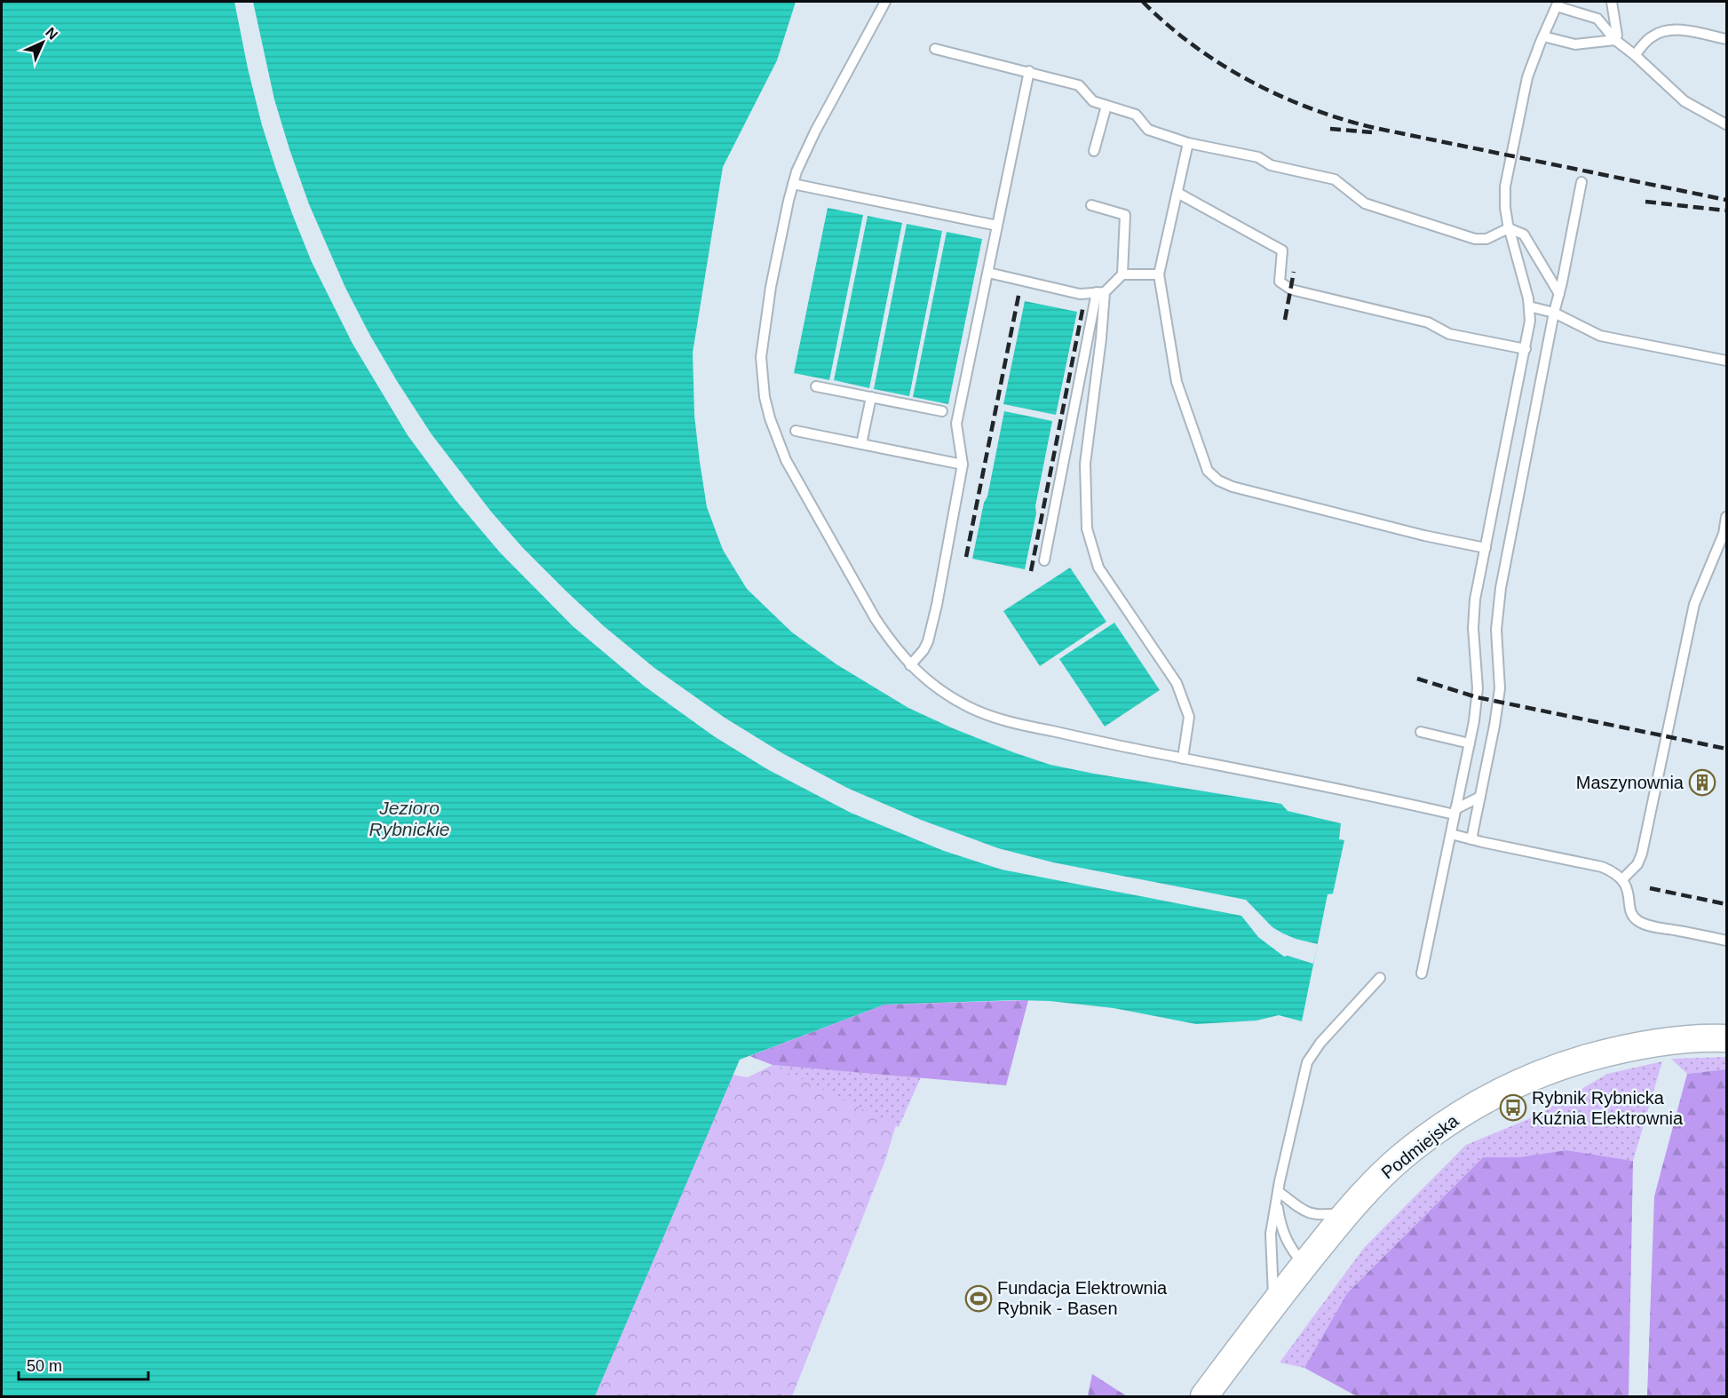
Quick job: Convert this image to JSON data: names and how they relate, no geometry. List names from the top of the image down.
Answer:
{
  "streets": {
    "street": ["Podmiejska"]
  },
  "water": ["Jezioro Rybnickie"],
  "places": {
    "building": ["Maszynownia"],
    "bus stop": ["Rybnik Rybnicka Kuźnia Elektrownia"],
    "sports": ["Fundacja Elektrownia Rybnik - Basen"]
  },
  "scale_bar": "50 m",
  "north": "top right"
}
